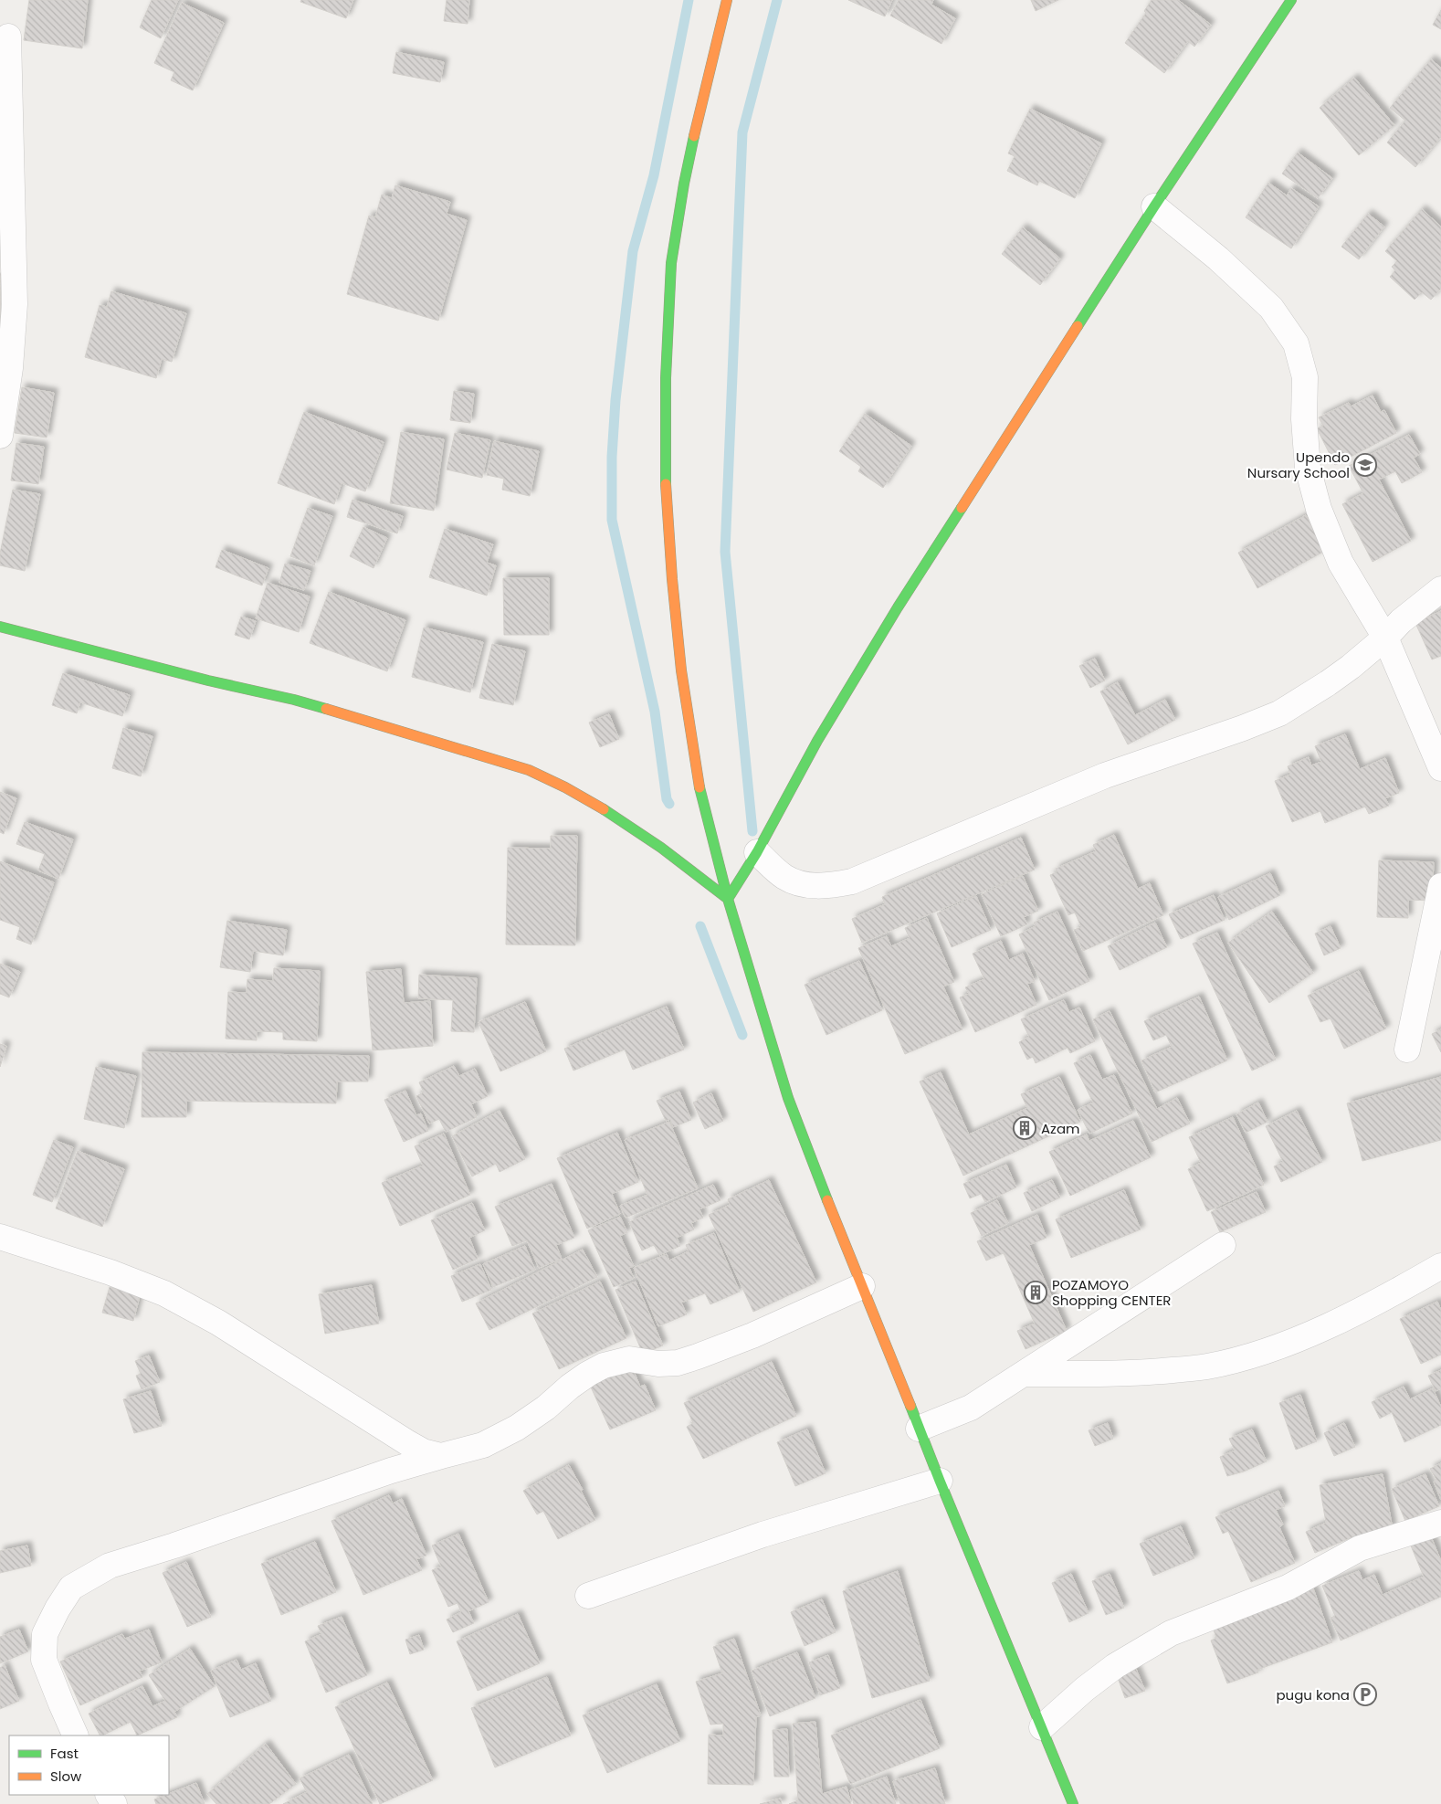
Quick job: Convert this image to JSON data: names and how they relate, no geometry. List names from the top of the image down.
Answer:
{
  "places": {
    "school or university": ["Upendo Nursary School"],
    "building": ["Azam", "POZAMOYO Shopping CENTER"],
    "parking": ["pugu kona"]
  },
  "legend": ["Fast", "Slow"]
}
